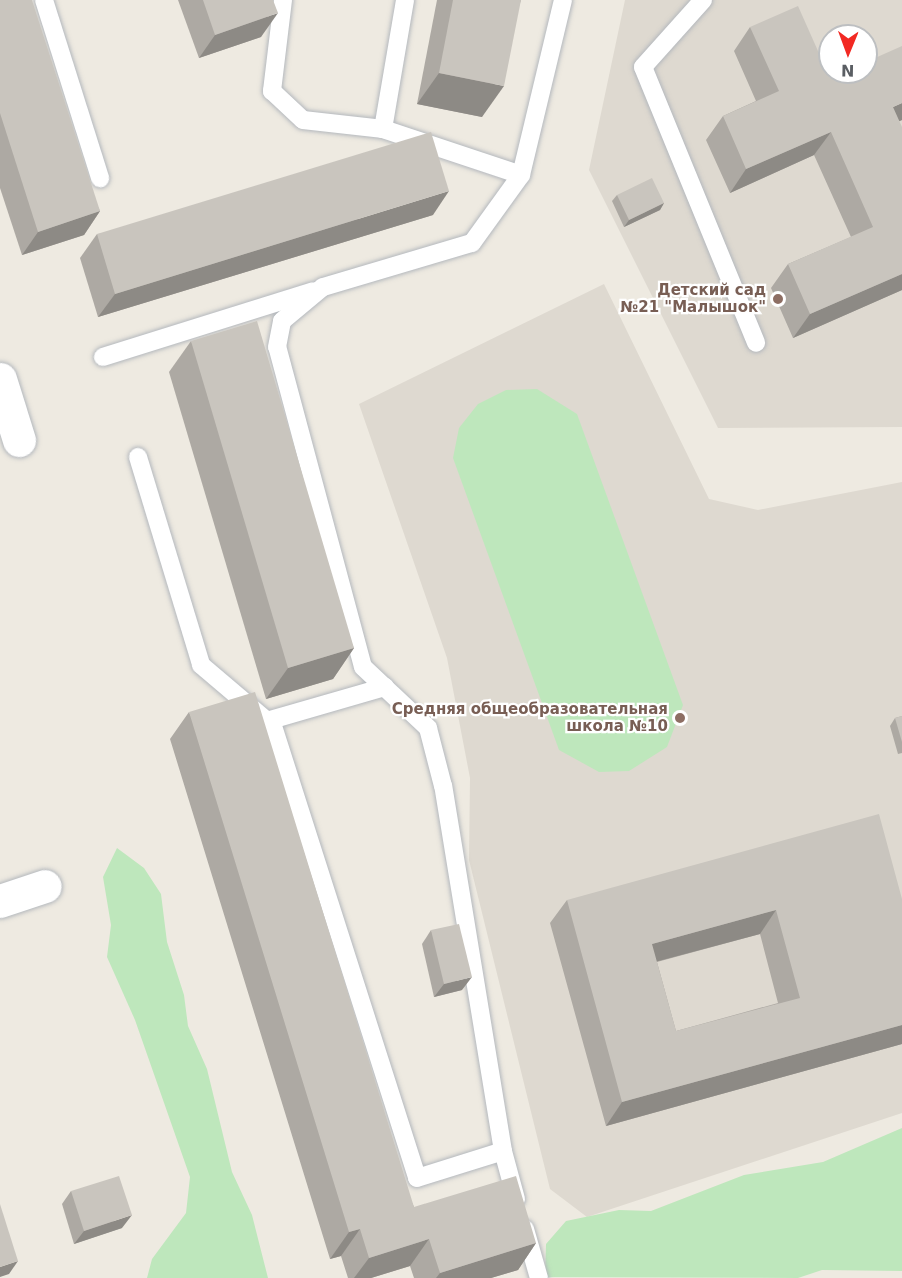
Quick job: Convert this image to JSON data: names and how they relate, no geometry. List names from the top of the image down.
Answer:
{
  "places": ["Детский сад №21 \"Малышок\"", "Средняя общеобразовательная школа №10"],
  "north": "bottom"
}
